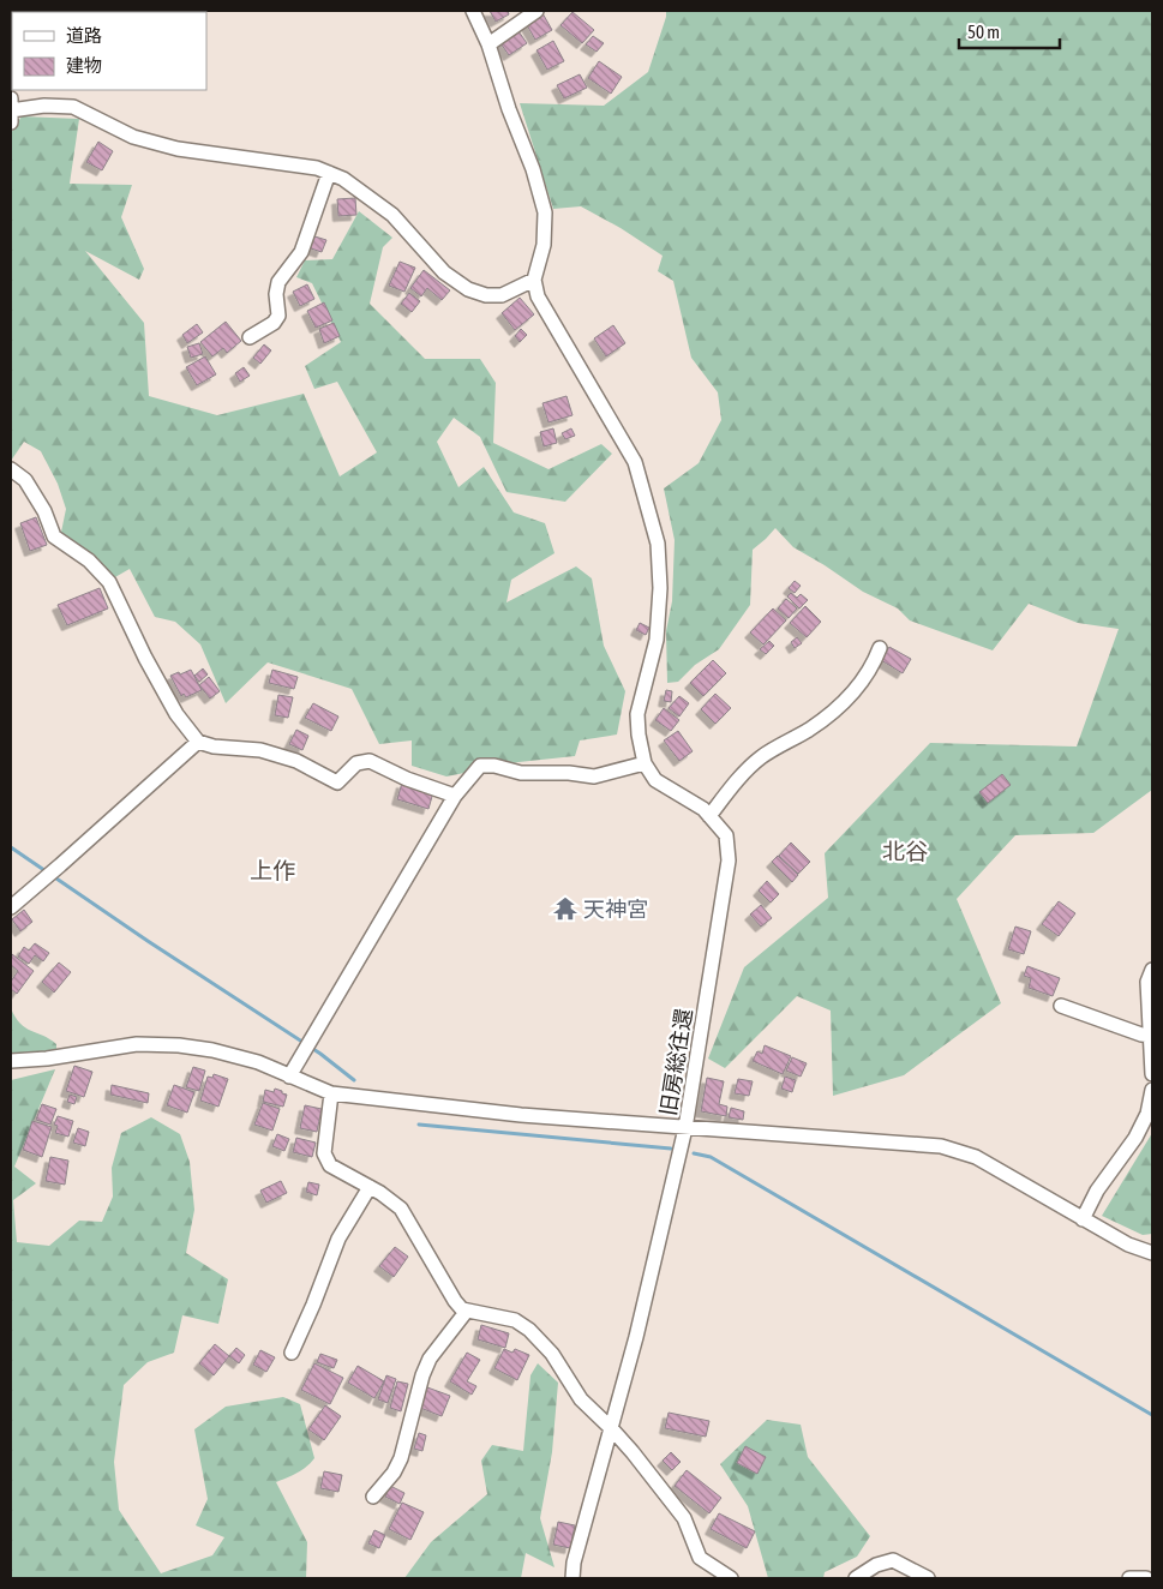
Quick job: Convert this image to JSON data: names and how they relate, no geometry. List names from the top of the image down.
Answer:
{
  "streets": {
    "street": ["旧房総往還"]
  },
  "districts": ["北谷", "上作"],
  "places": {
    "temple": ["天神宮"]
  },
  "legend": ["道路", "建物"],
  "scale_bar": "50 m"
}
